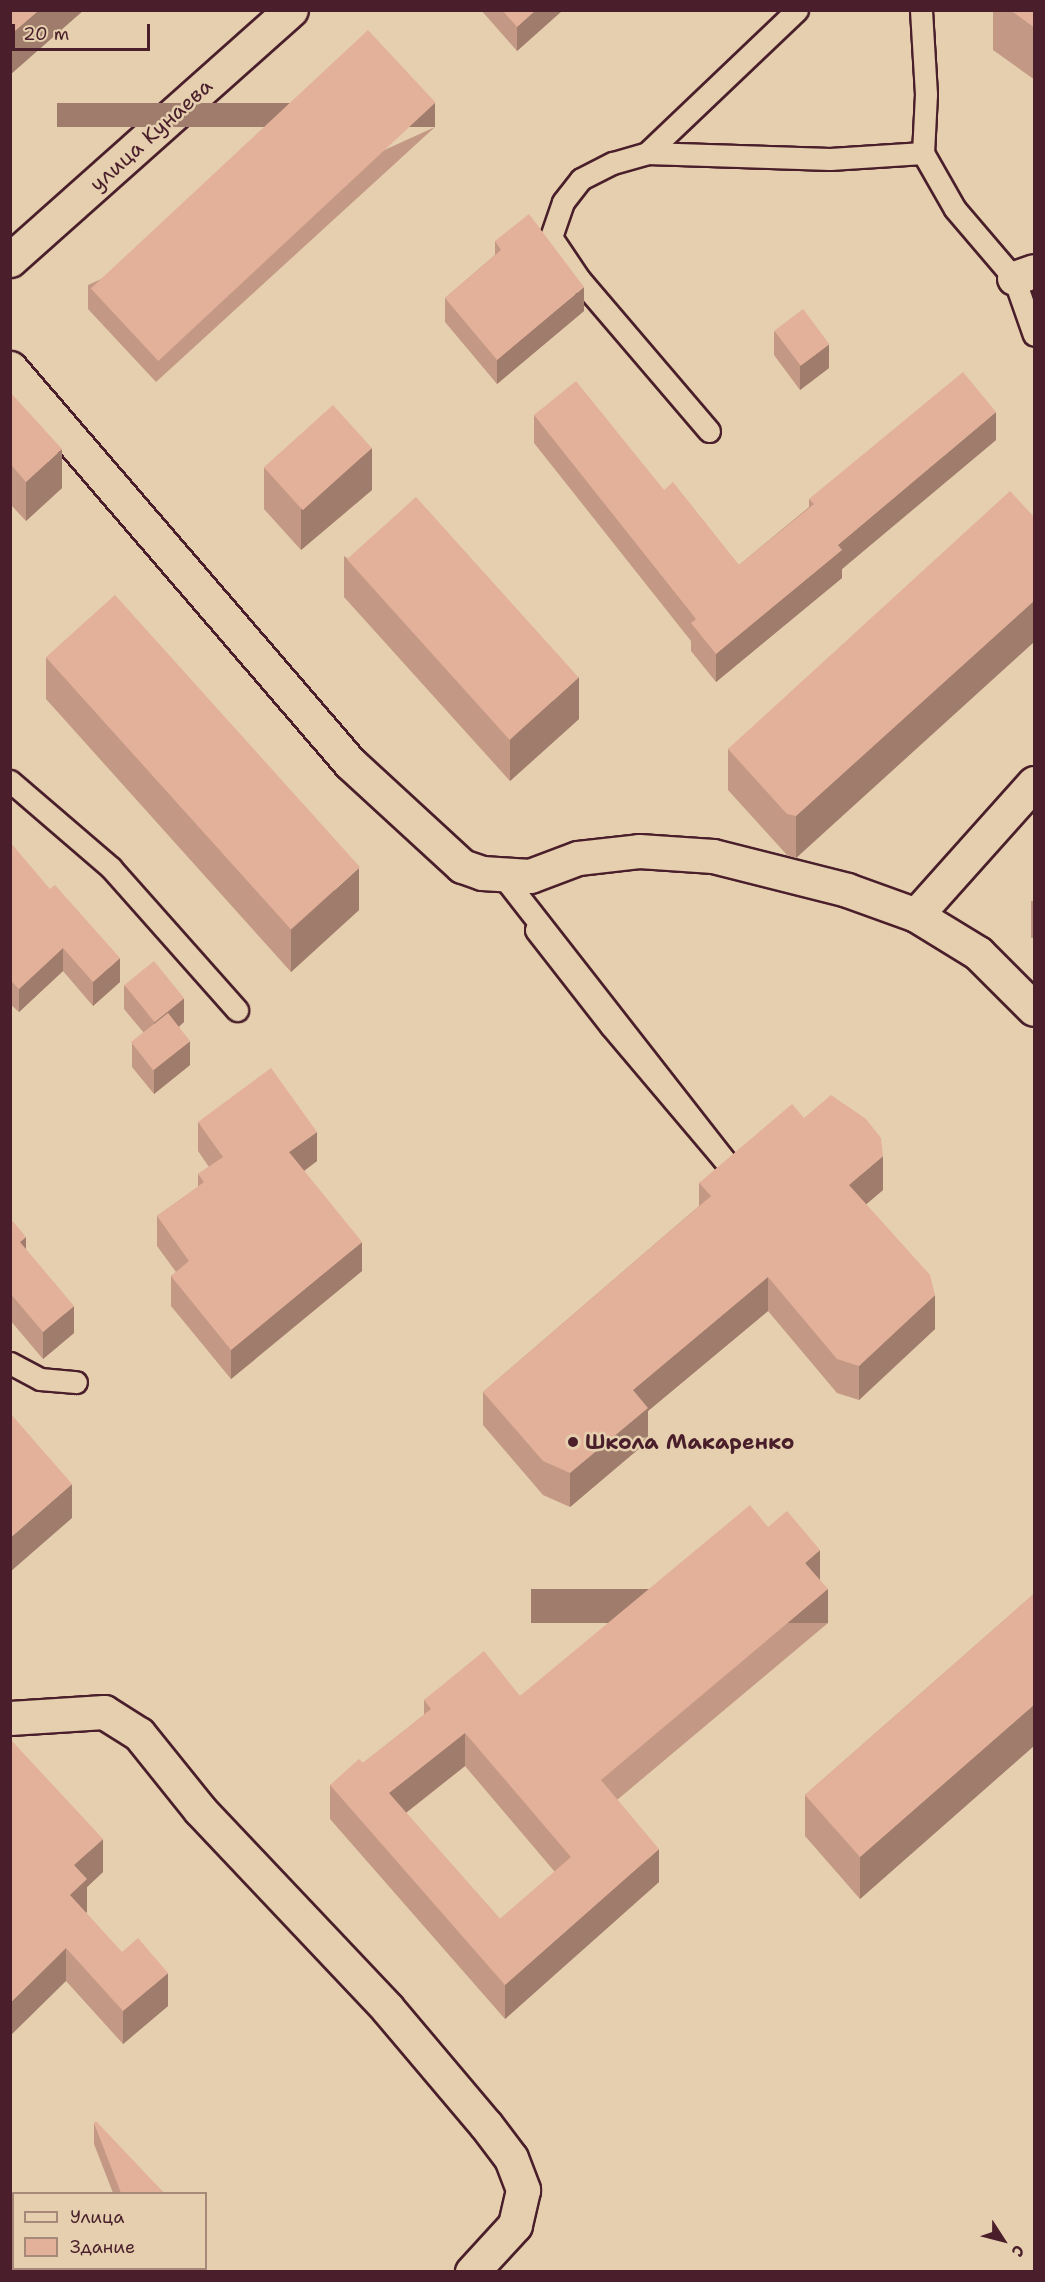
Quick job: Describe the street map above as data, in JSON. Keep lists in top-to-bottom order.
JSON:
{
  "streets": {
    "street": ["улица Кунаева"]
  },
  "places": ["Школа Макаренко"],
  "legend": ["Улица", "Здание"],
  "scale_bar": "20 m",
  "north": "bottom right"
}
